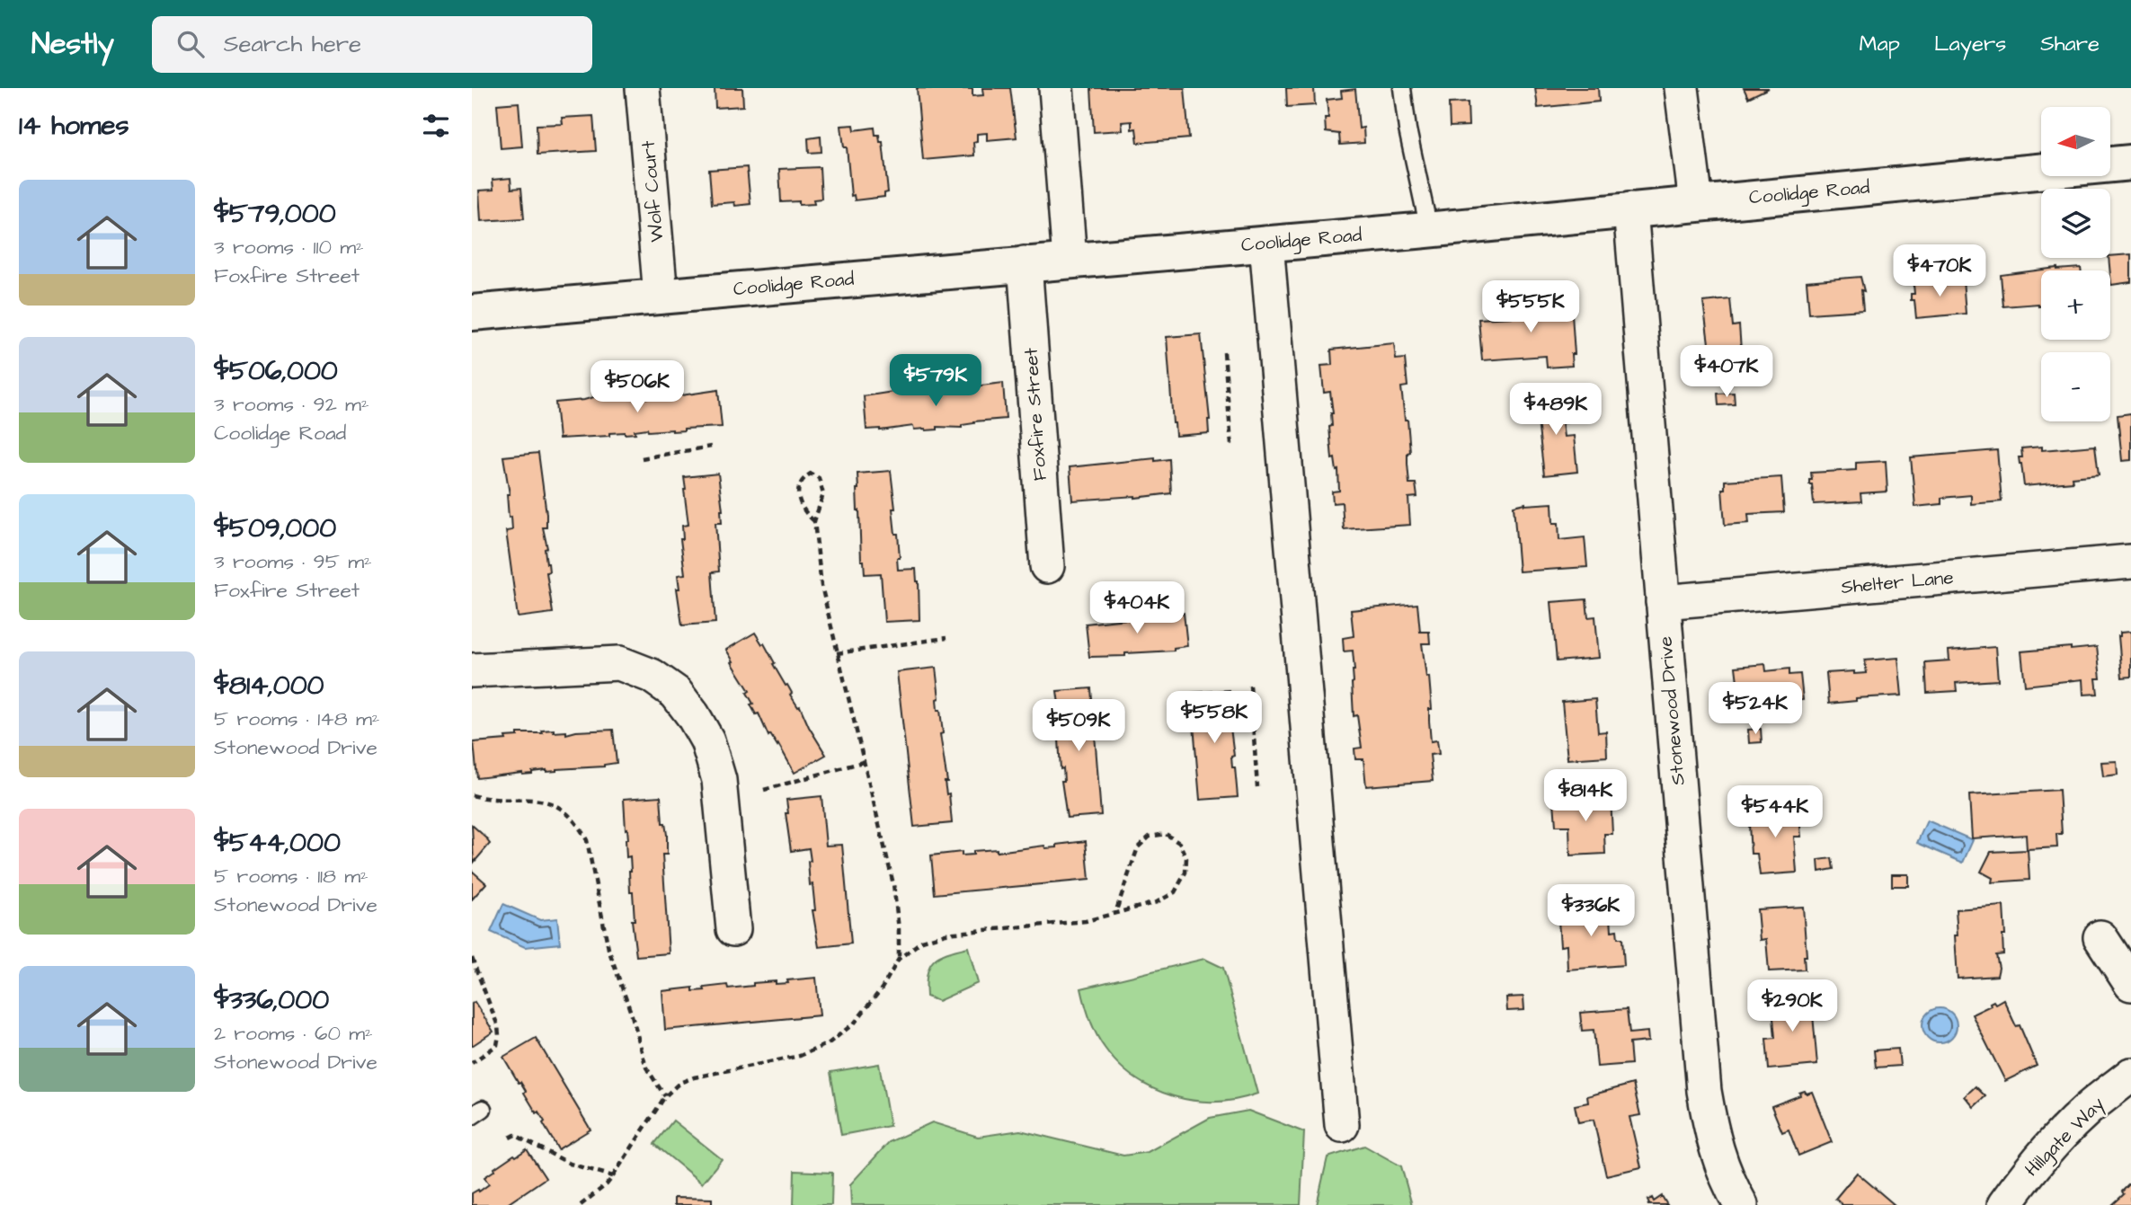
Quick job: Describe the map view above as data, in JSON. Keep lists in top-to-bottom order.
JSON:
{
  "streets": {
    "street": [
      "Wolf Court",
      "Coolidge Road",
      "Foxfire Street",
      "Shelter Lane",
      "Stonewood Drive",
      "Hillgate Way"
    ]
  },
  "crossings": [
    ["Wolf Court", "Coolidge Road"],
    ["Coolidge Road", "Foxfire Street"],
    ["Coolidge Road", "Stonewood Drive"],
    ["Shelter Lane", "Stonewood Drive"]
  ],
  "north": "left",
  "page": {
    "header": "Nestly",
    "search": "Search here",
    "nav": ["Map", "Layers", "Share"],
    "heading": "14 homes",
    "map_buttons": ["+", "−"],
    "list": [
      {
        "name": "$579,000",
        "note": "3 rooms · 110 m² · Foxfire Street"
      },
      {
        "name": "$506,000",
        "note": "3 rooms · 92 m² · Coolidge Road"
      },
      {
        "name": "$509,000",
        "note": "3 rooms · 95 m² · Foxfire Street"
      },
      {
        "name": "$814,000",
        "note": "5 rooms · 148 m² · Stonewood Drive"
      },
      {
        "name": "$544,000",
        "note": "5 rooms · 118 m² · Stonewood Drive"
      },
      {
        "name": "$336,000",
        "note": "2 rooms · 60 m² · Stonewood Drive"
      }
    ],
    "price": [
      "$470K",
      "$555K",
      "$407K",
      "$579K",
      "$506K",
      "$489K",
      "$404K",
      "$524K",
      "$558K",
      "$509K",
      "$814K",
      "$544K",
      "$336K",
      "$290K"
    ]
  }
}
